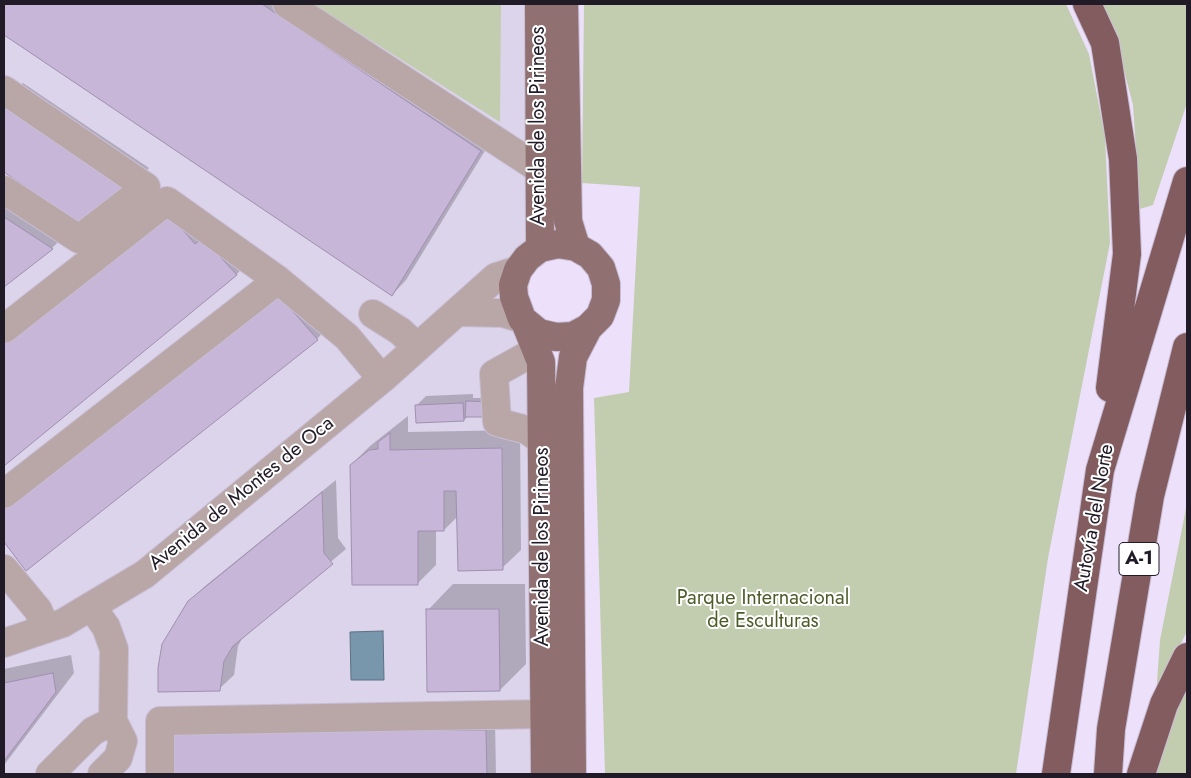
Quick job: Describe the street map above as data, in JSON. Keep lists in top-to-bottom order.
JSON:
{
  "streets": {
    "highway": ["Autovía del Norte", "A-1"],
    "main road": ["Avenida de los Pirineos"],
    "street": ["Avenida de Montes de Oca"]
  },
  "crossings": [
    ["Avenida de los Pirineos", "Avenida de Montes de Oca"]
  ],
  "parks": ["Parque Internacional de Esculturas"]
}
